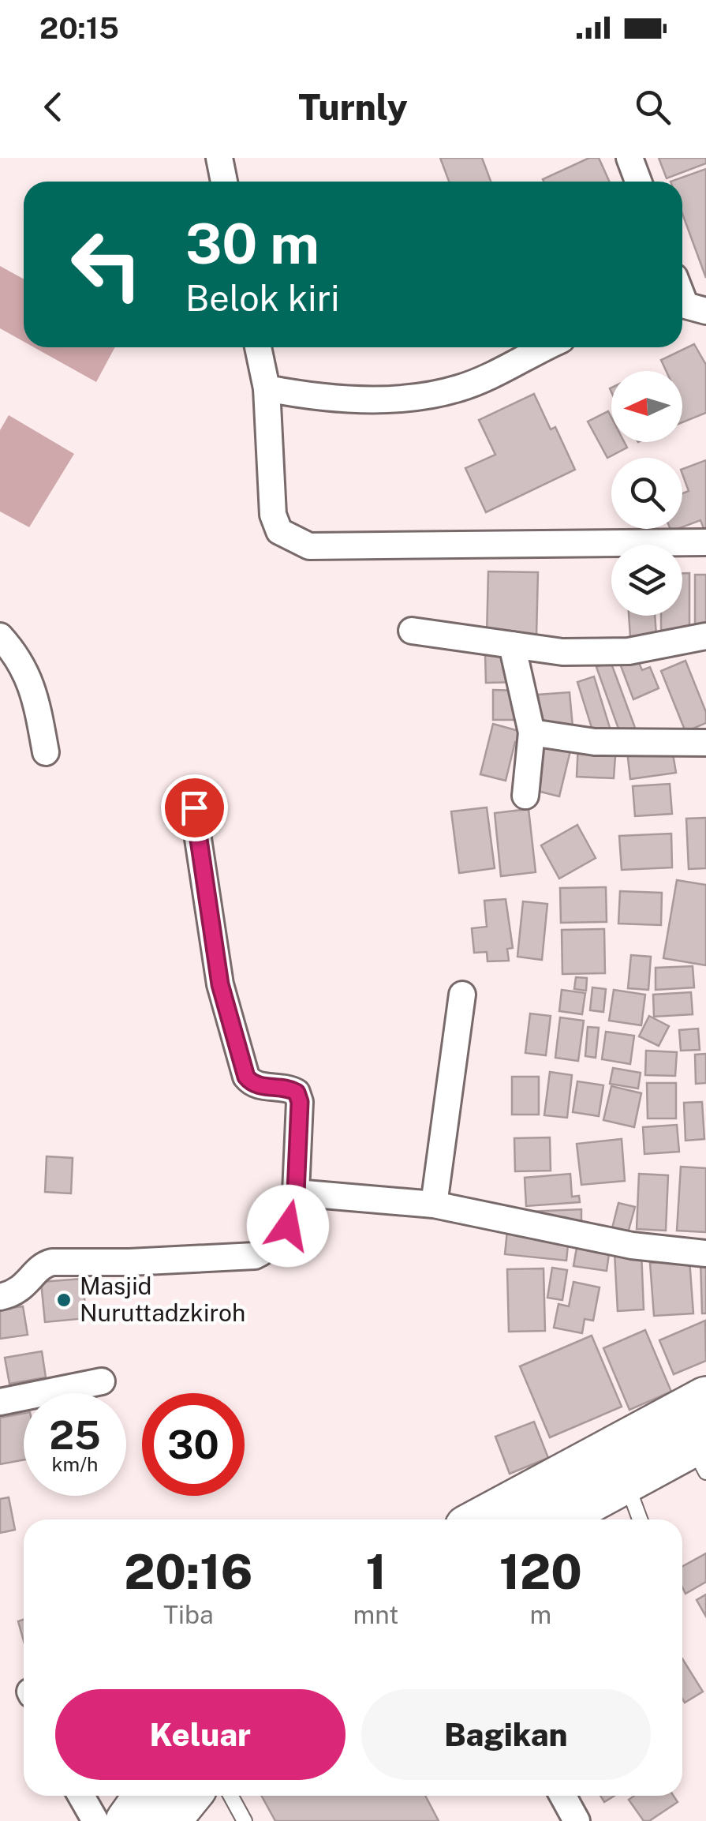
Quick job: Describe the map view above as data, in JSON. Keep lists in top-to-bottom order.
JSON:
{
  "places": ["Masjid Nuruttadzkiroh"],
  "north": "left",
  "page": {
    "status": "20:15",
    "header": "Turnly",
    "turn": ["30 m", "Belok kiri"],
    "speed": "25 km/h",
    "limit": "30",
    "eta": [
      "20:16",
      "Tiba",
      "1",
      "mnt",
      "120",
      "m"
    ],
    "buttons": ["Keluar", "Bagikan"]
  }
}
